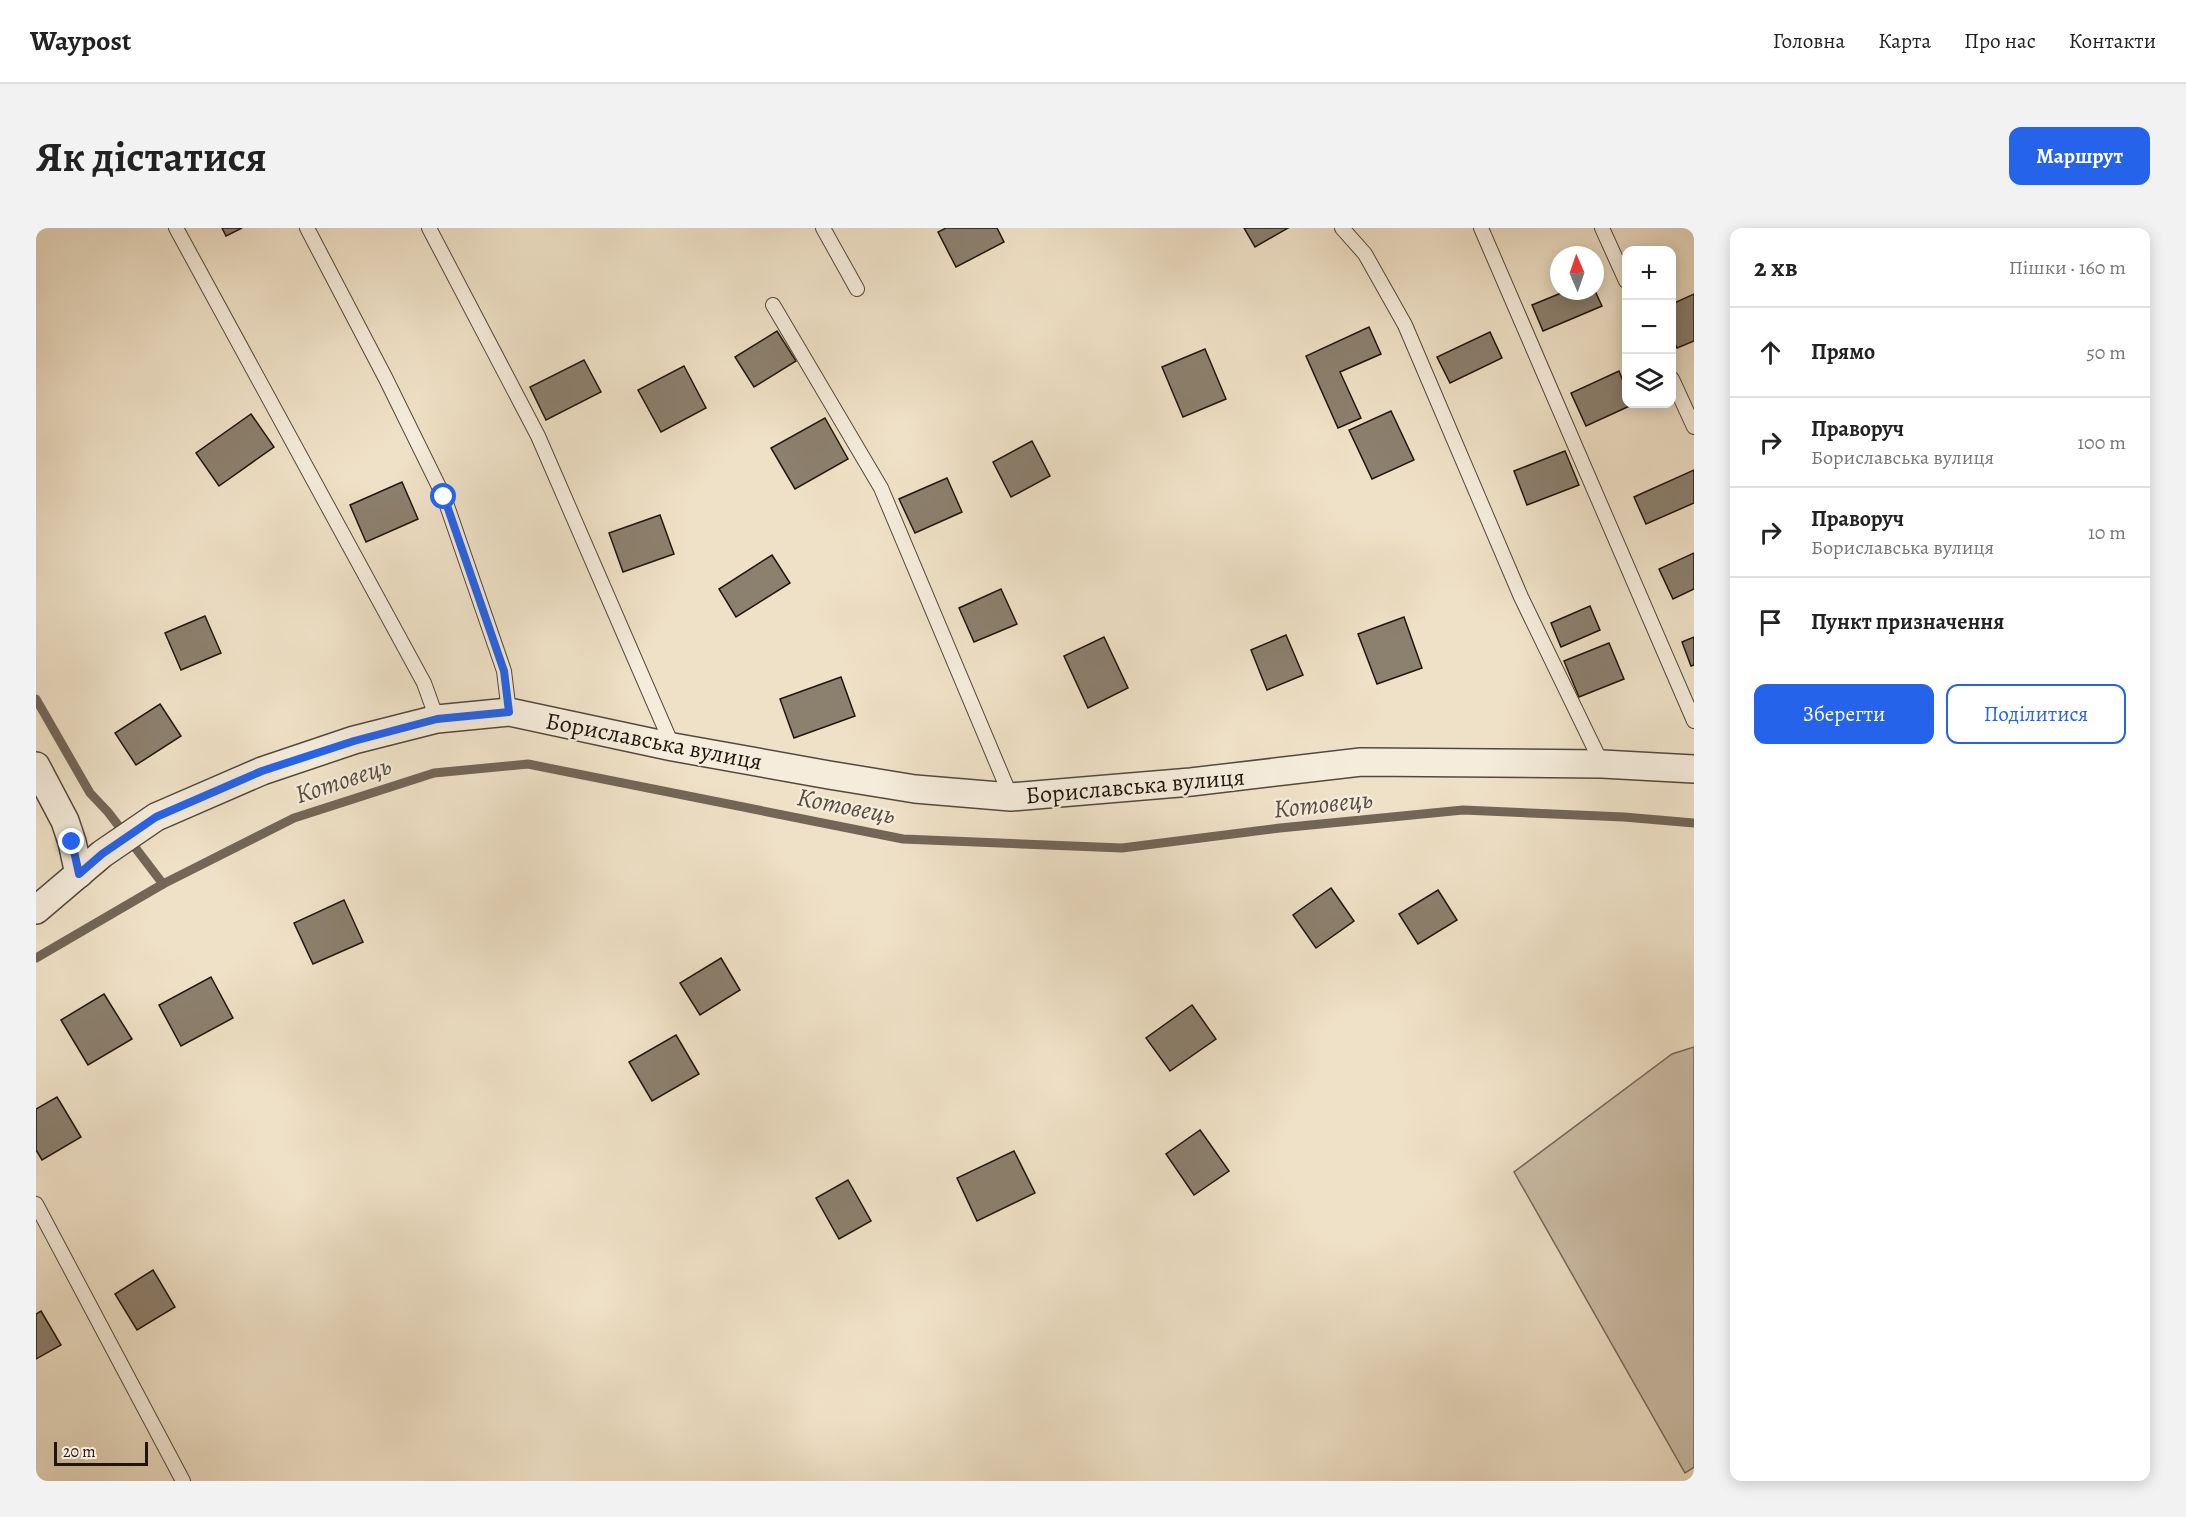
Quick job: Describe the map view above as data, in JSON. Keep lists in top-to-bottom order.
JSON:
{
  "streets": {
    "street": ["Бориславська вулиця"]
  },
  "water": ["Котовець"],
  "scale_bar": "20 m",
  "north": "top",
  "page": {
    "header": "Waypost",
    "nav": [
      "Головна",
      "Карта",
      "Про нас",
      "Контакти"
    ],
    "buttons": [
      "Маршрут",
      ["Зберегти", "Поділитися"]
    ],
    "title": "Як дістатися",
    "heading": ["2 хв", "Пішки · 160 m"],
    "map_buttons": ["+", "−"],
    "list": [
      ["Прямо", "50 m"],
      ["Праворуч", "Бориславська вулиця", "100 m"],
      ["Праворуч", "Бориславська вулиця", "10 m"],
      "Пункт призначення"
    ],
    "scale": "20 m"
  }
}
